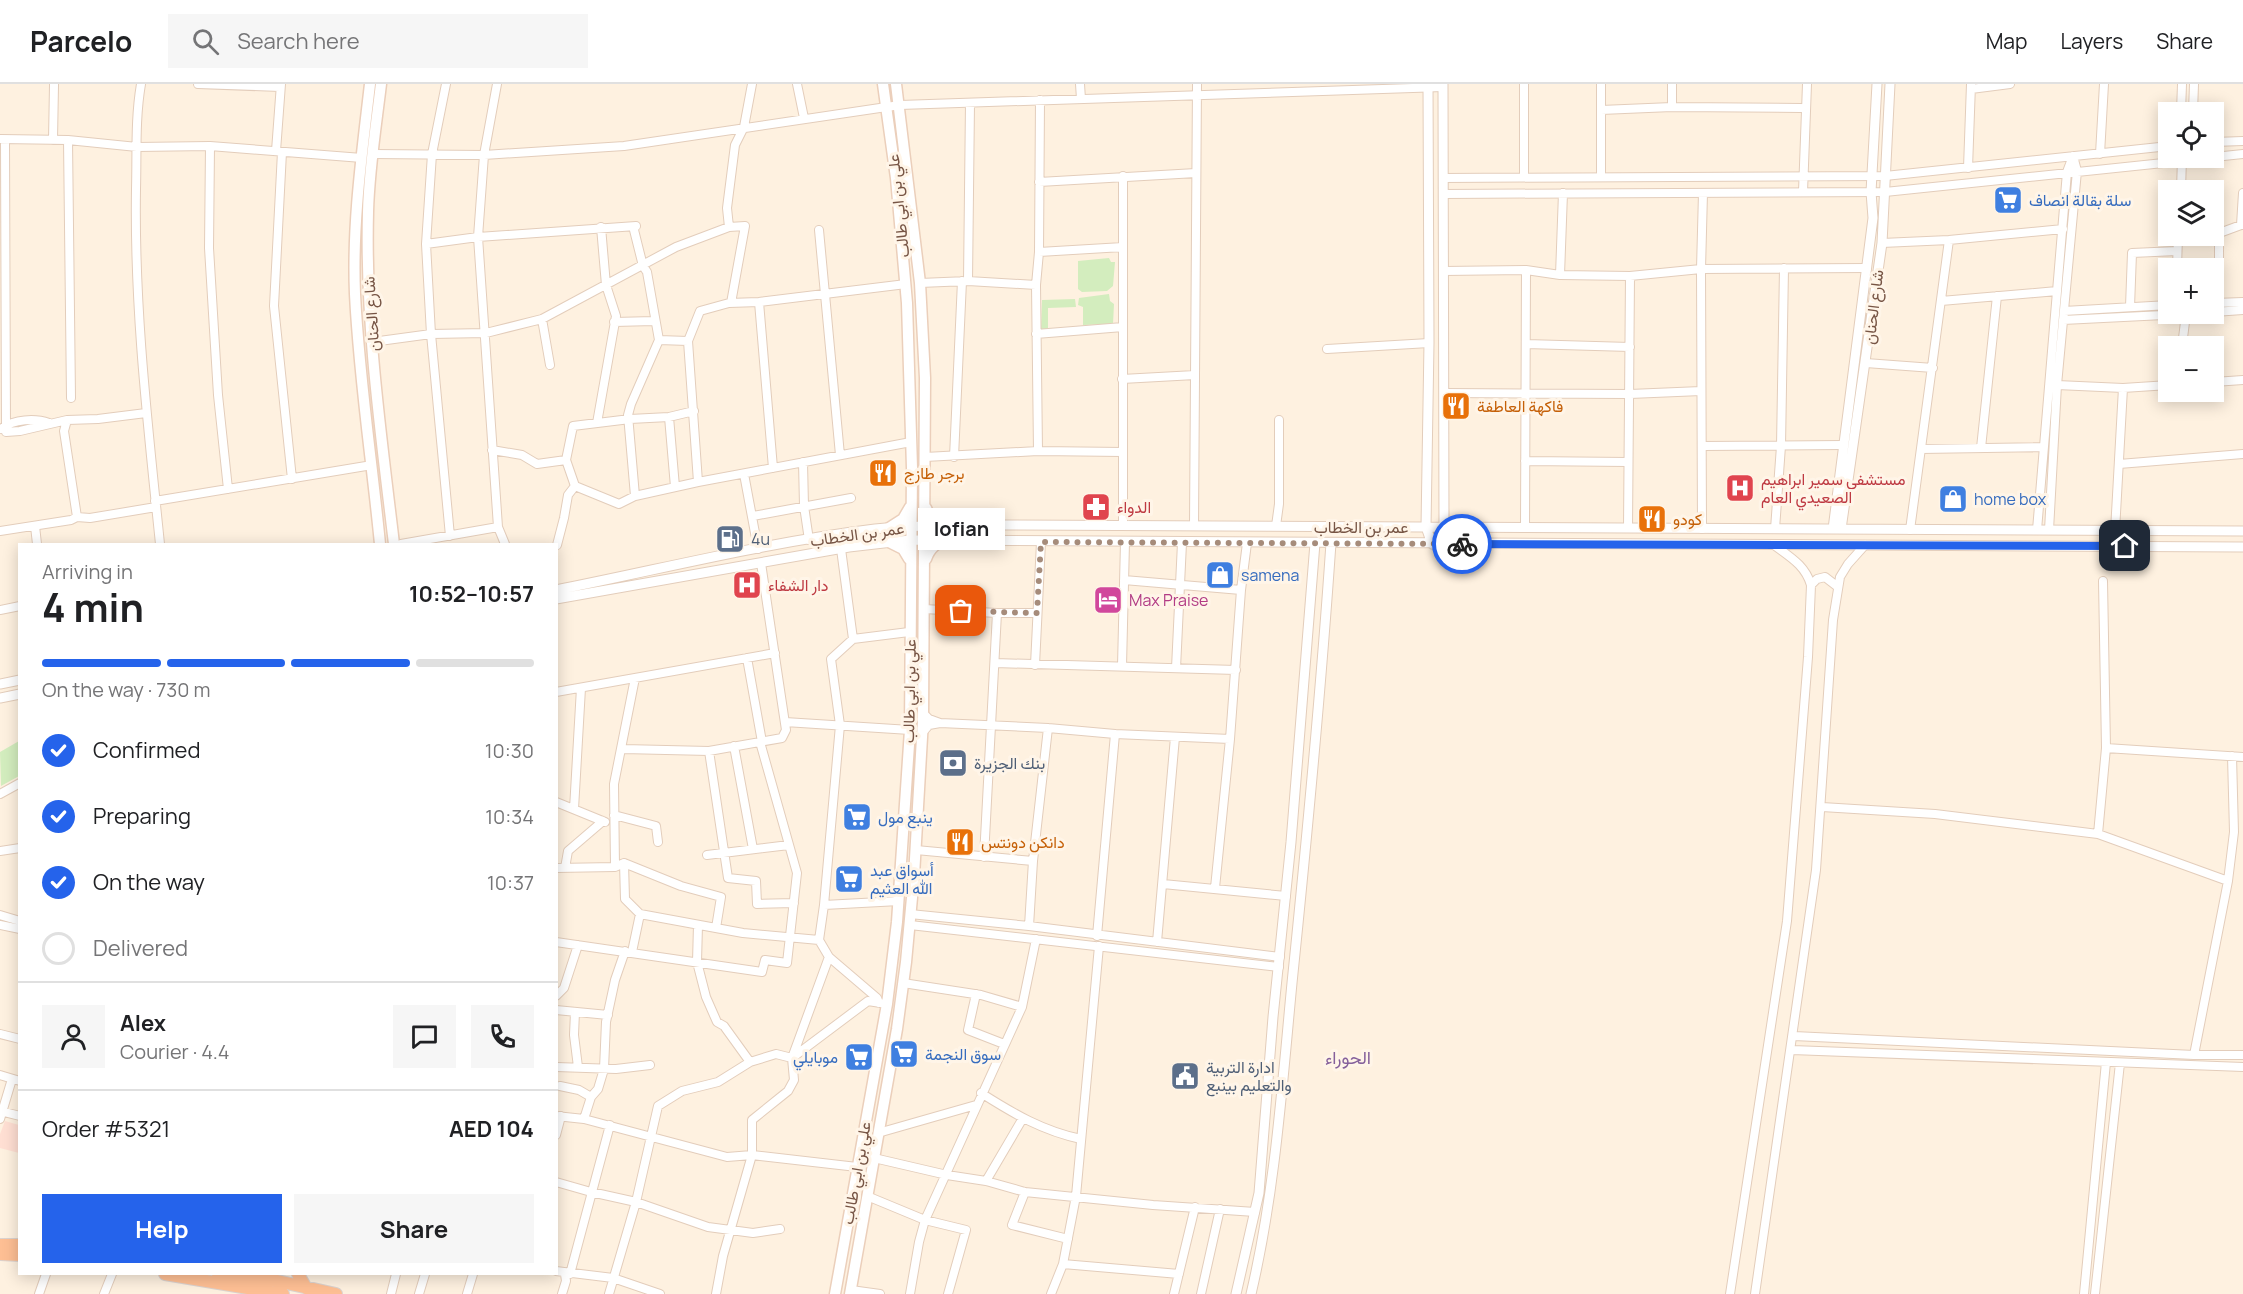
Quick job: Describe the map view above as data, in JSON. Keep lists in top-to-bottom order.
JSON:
{
  "streets": {
    "main road": ["علي بن ابي طالب", "شارع الحنان"],
    "street": ["عمر بن الخطاب"]
  },
  "crossings": [
    ["علي بن ابي طالب", "عمر بن الخطاب"],
    ["شارع الحنان", "عمر بن الخطاب"]
  ],
  "districts": ["الحوراء"],
  "places": {
    "supermarket": [
      "سلة بقالة انصاف",
      "ينبع مول",
      "أسواق عبد الله العثيم",
      "سوق النجمة",
      "موبايلي"
    ],
    "restaurant": [
      "فاكهة العاطفة",
      "برجر طازج",
      "كودو",
      "دانكن دونتس"
    ],
    "hospital": ["مستشفى سمير ابراهيم الصعيدي العام", "دار الشفاء"],
    "shop": ["home box", "samena"],
    "pharmacy": ["الدواء"],
    "fuel station": ["4u"],
    "hotel": ["Max Praise"],
    "other": ["lofian"],
    "bank": ["بنك الجزيرة"],
    "public building": ["ادارة التربية والتعليم بينبع"]
  },
  "page": {
    "header": "Parcelo",
    "search": "Search here",
    "nav": ["Map", "Layers", "Share"],
    "map_buttons": ["+", "−"],
    "bubble": "lofian",
    "heading": ["4 min", "Arriving in", "10:52–10:57"],
    "panel": [
      "Alex",
      "Courier · 4.4",
      "Order #5321",
      "AED 104"
    ],
    "bar": "On the way · 730 m",
    "list": [
      ["Confirmed", "10:30"],
      ["Preparing", "10:34"],
      ["On the way", "10:37"],
      "Delivered"
    ],
    "buttons": ["Help", "Share"]
  }
}
